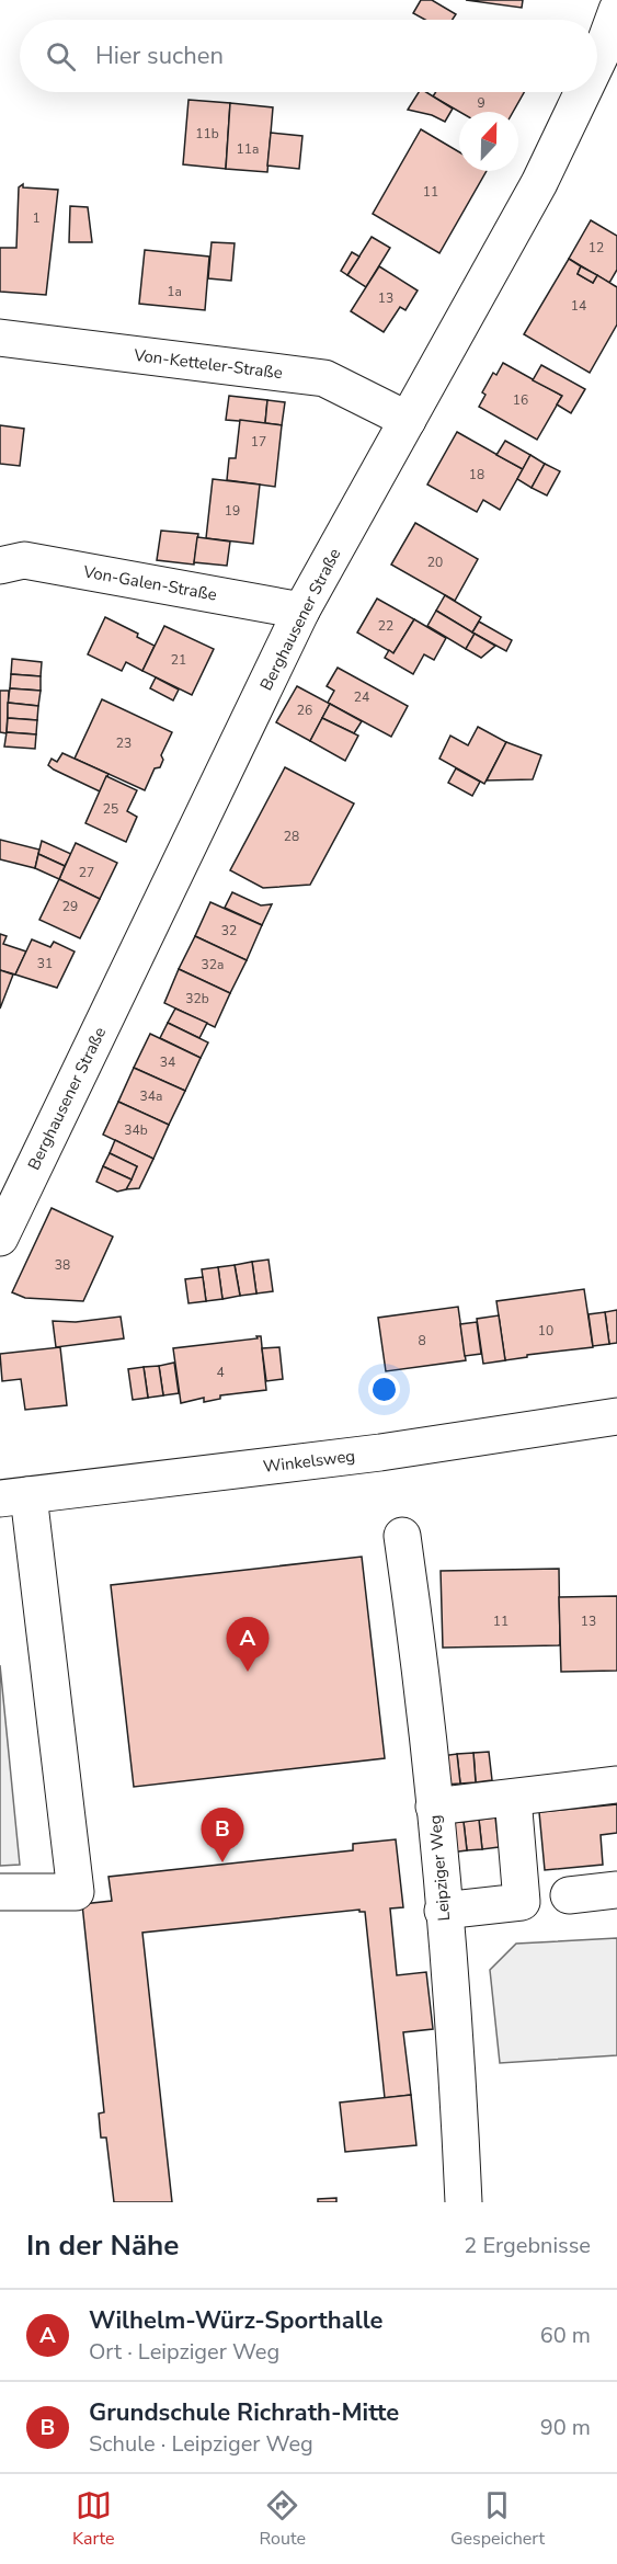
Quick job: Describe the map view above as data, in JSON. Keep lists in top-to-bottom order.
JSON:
{
  "streets": {
    "street": [
      "Von-Ketteler-Straße",
      "Von-Galen-Straße",
      "Berghausener Straße",
      "Winkelsweg",
      "Leipziger Weg"
    ]
  },
  "crossings": [
    ["Von-Ketteler-Straße", "Berghausener Straße"],
    ["Von-Galen-Straße", "Berghausener Straße"]
  ],
  "house_numbers": [
    "9",
    "11b",
    "11a",
    "11",
    "1",
    "12",
    "1a",
    "13",
    "14",
    "16",
    "17",
    "18",
    "19",
    "20",
    "22",
    "21",
    "24",
    "26",
    "23",
    "25",
    "28",
    "27",
    "29",
    "32",
    "31",
    "32a",
    "32b",
    "34",
    "34a",
    "34b",
    "38",
    "10",
    "8",
    "4",
    "11",
    "13"
  ],
  "north": "top",
  "page": {
    "search": "Hier suchen",
    "pins": ["A", "B"],
    "heading": ["In der Nähe", "2 Ergebnisse"],
    "list": [
      {
        "mark": "A",
        "name": "Wilhelm-Würz-Sporthalle",
        "note": "Ort · Leipziger Weg",
        "value": "60 m"
      },
      {
        "mark": "B",
        "name": "Grundschule Richrath-Mitte",
        "note": "Schule · Leipziger Weg",
        "value": "90 m"
      }
    ],
    "nav": ["Karte", "Route", "Gespeichert"]
  }
}
